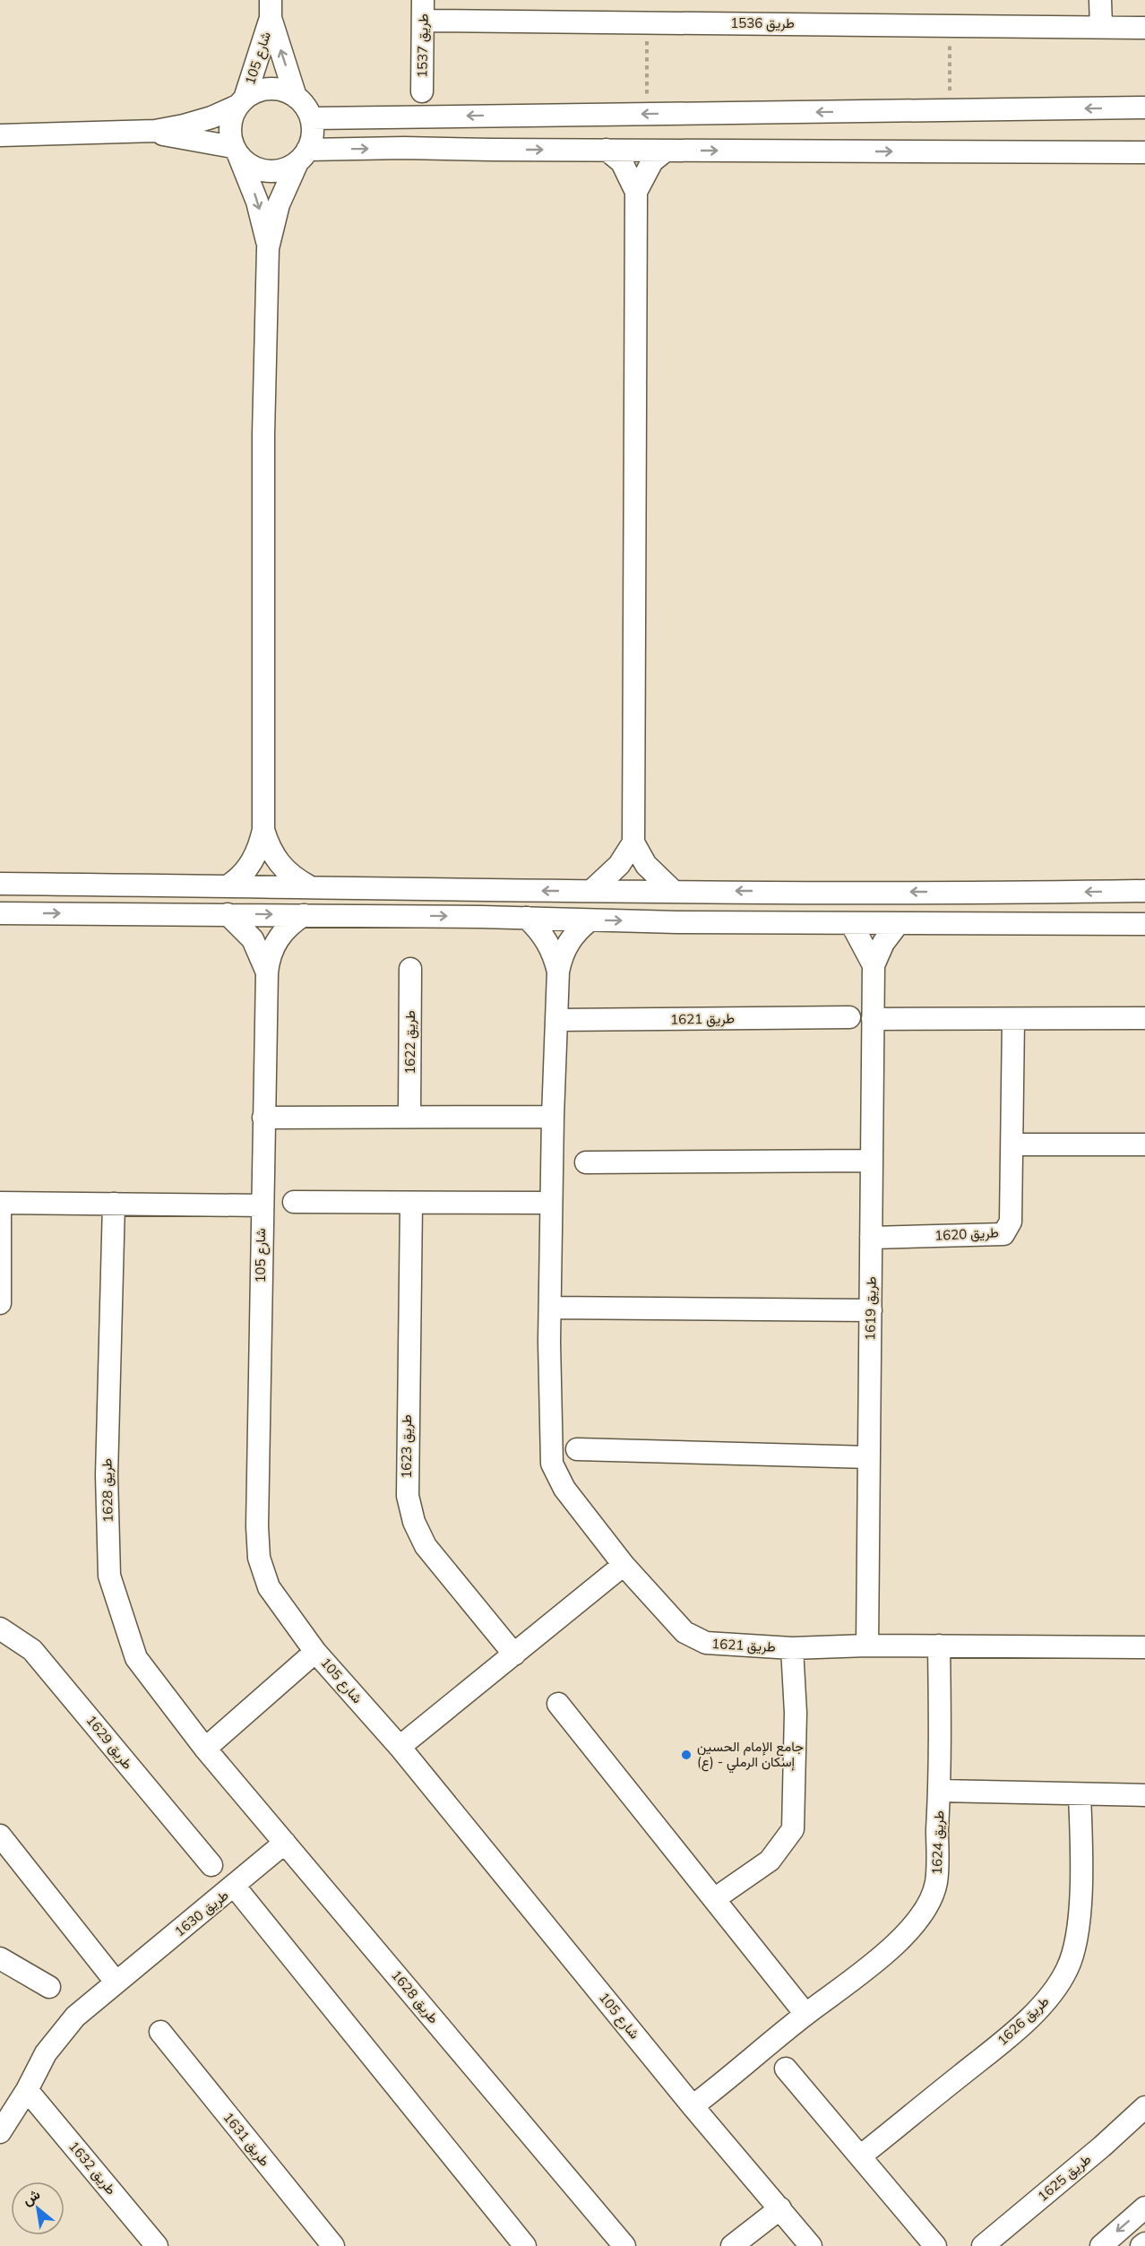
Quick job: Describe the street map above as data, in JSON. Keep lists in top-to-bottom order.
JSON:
{
  "streets": {
    "street": [
      "طريق 1536",
      "طريق 1537",
      "شارع 105",
      "طريق 1621",
      "طريق 1622",
      "طريق 1620",
      "طريق 1619",
      "طريق 1623",
      "طريق 1628",
      "طريق 1629",
      "طريق 1624",
      "طريق 1630",
      "طريق 1626",
      "طريق 1631",
      "طريق 1632",
      "طريق 1625"
    ]
  },
  "crossings": [
    ["طريق 1536", "طريق 1537"],
    ["شارع 105", "طريق 1624"],
    ["طريق 1621", "طريق 1619"],
    ["طريق 1621", "طريق 1624"],
    ["طريق 1620", "طريق 1619"],
    ["طريق 1628", "طريق 1630"],
    ["طريق 1630", "طريق 1632"]
  ],
  "places": ["جامع الإمام الحسين (ع) - إسكان الرملي"],
  "north": "top left"
}
